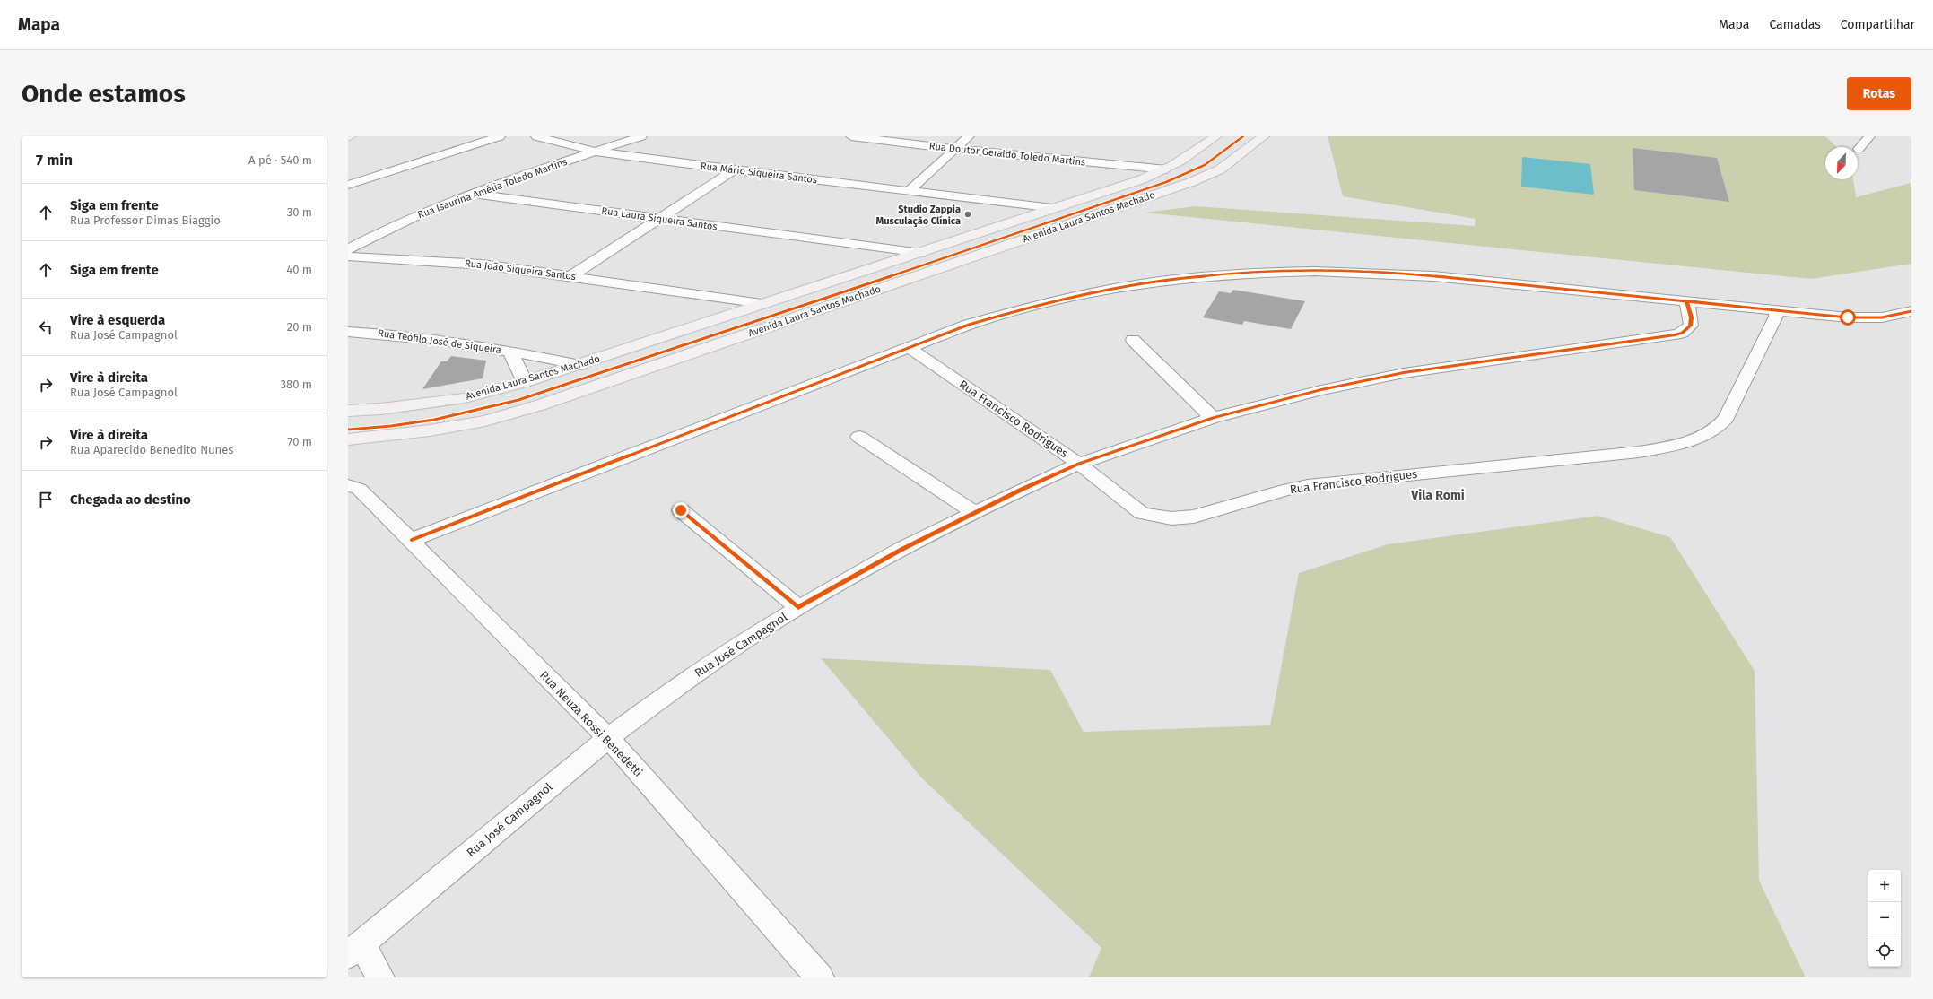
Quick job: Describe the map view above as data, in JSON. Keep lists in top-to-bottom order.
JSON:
{
  "streets": {
    "main road": ["Avenida Laura Santos Machado"],
    "street": [
      "Rua Doutor Geraldo Toledo Martins",
      "Rua Mário Siqueira Santos",
      "Rua Isaurina Amélia Toledo Martins",
      "Rua Laura Siqueira Santos",
      "Rua João Siqueira Santos",
      "Rua Teófilo José de Siqueira",
      "Rua Francisco Rodrigues",
      "Rua José Campagnol",
      "Rua Neuza Rossi Benedetti"
    ]
  },
  "crossings": [
    ["Rua Doutor Geraldo Toledo Martins", "Avenida Laura Santos Machado"],
    ["Rua Mário Siqueira Santos", "Rua Isaurina Amélia Toledo Martins"],
    ["Rua Mário Siqueira Santos", "Avenida Laura Santos Machado"],
    ["Rua Isaurina Amélia Toledo Martins", "Rua Laura Siqueira Santos"],
    ["Avenida Laura Santos Machado", "Rua Laura Siqueira Santos"],
    ["Avenida Laura Santos Machado", "Rua João Siqueira Santos"],
    ["Avenida Laura Santos Machado", "Rua Teófilo José de Siqueira"],
    ["Rua Francisco Rodrigues", "Rua José Campagnol"],
    ["Rua José Campagnol", "Rua Neuza Rossi Benedetti"]
  ],
  "districts": ["Vila Romi"],
  "places": ["Studio Zappia Musculação Clínica"],
  "north": "bottom left",
  "page": {
    "header": "Mapa",
    "nav": ["Mapa", "Camadas", "Compartilhar"],
    "buttons": "Rotas",
    "title": "Onde estamos",
    "heading": ["7 min", "A pé · 540 m"],
    "list": [
      ["Siga em frente", "Rua Professor Dimas Biaggio", "30 m"],
      ["Siga em frente", "40 m"],
      ["Vire à esquerda", "Rua José Campagnol", "20 m"],
      ["Vire à direita", "Rua José Campagnol", "380 m"],
      ["Vire à direita", "Rua Aparecido Benedito Nunes", "70 m"],
      "Chegada ao destino"
    ],
    "map_buttons": ["+", "−"]
  }
}
